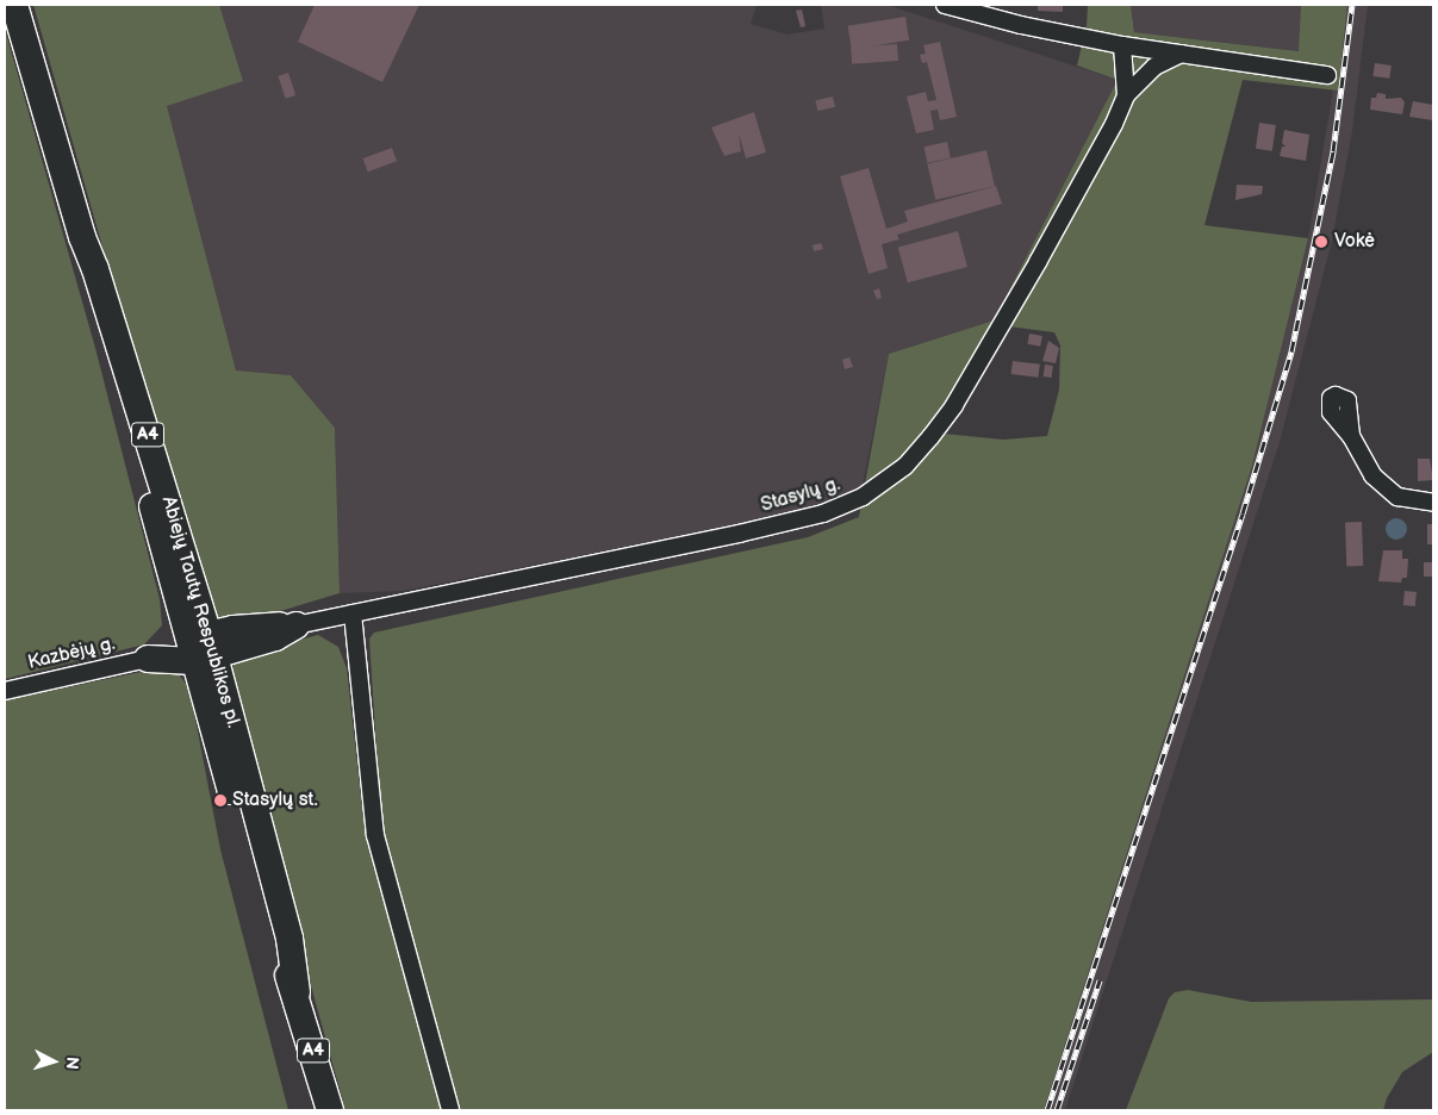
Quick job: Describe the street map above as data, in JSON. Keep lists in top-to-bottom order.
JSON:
{
  "streets": {
    "highway": ["A4", "Abiejų Tautų Respublikos pl."],
    "street": ["Stasylų g.", "Kazbėjų g."]
  },
  "places": ["Vokė", "Stasylų st."],
  "north": "right"
}
